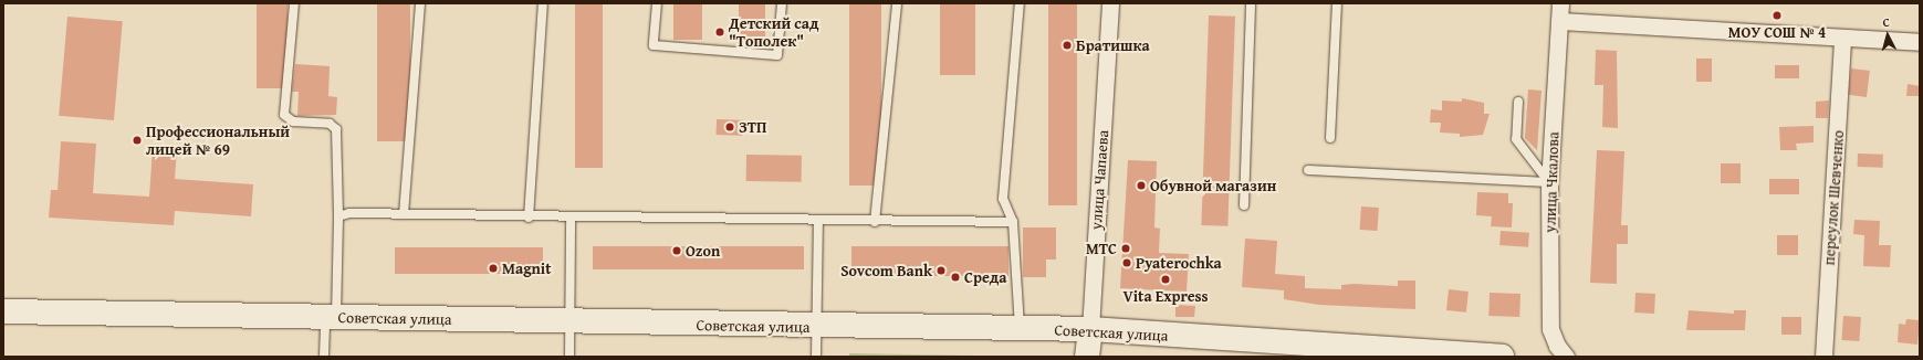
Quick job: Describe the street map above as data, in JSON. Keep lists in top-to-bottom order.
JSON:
{
  "streets": {
    "street": [
      "улица Чапаева",
      "улица Чкалова",
      "переулок Шевченко",
      "Советская улица"
    ]
  },
  "crossings": [
    ["улица Чапаева", "Советская улица"]
  ],
  "places": [
    "МОУ СОШ № 4",
    "Детский сад \"Тополек\"",
    "Братишка",
    "ЗТП",
    "Профессиональный лицей № 69",
    "Обувной магазин",
    "МТС",
    "Ozon",
    "Pyaterochka",
    "Magnit",
    "Sovcom Bank",
    "Среда",
    "Vita Express"
  ],
  "north": "top"
}
